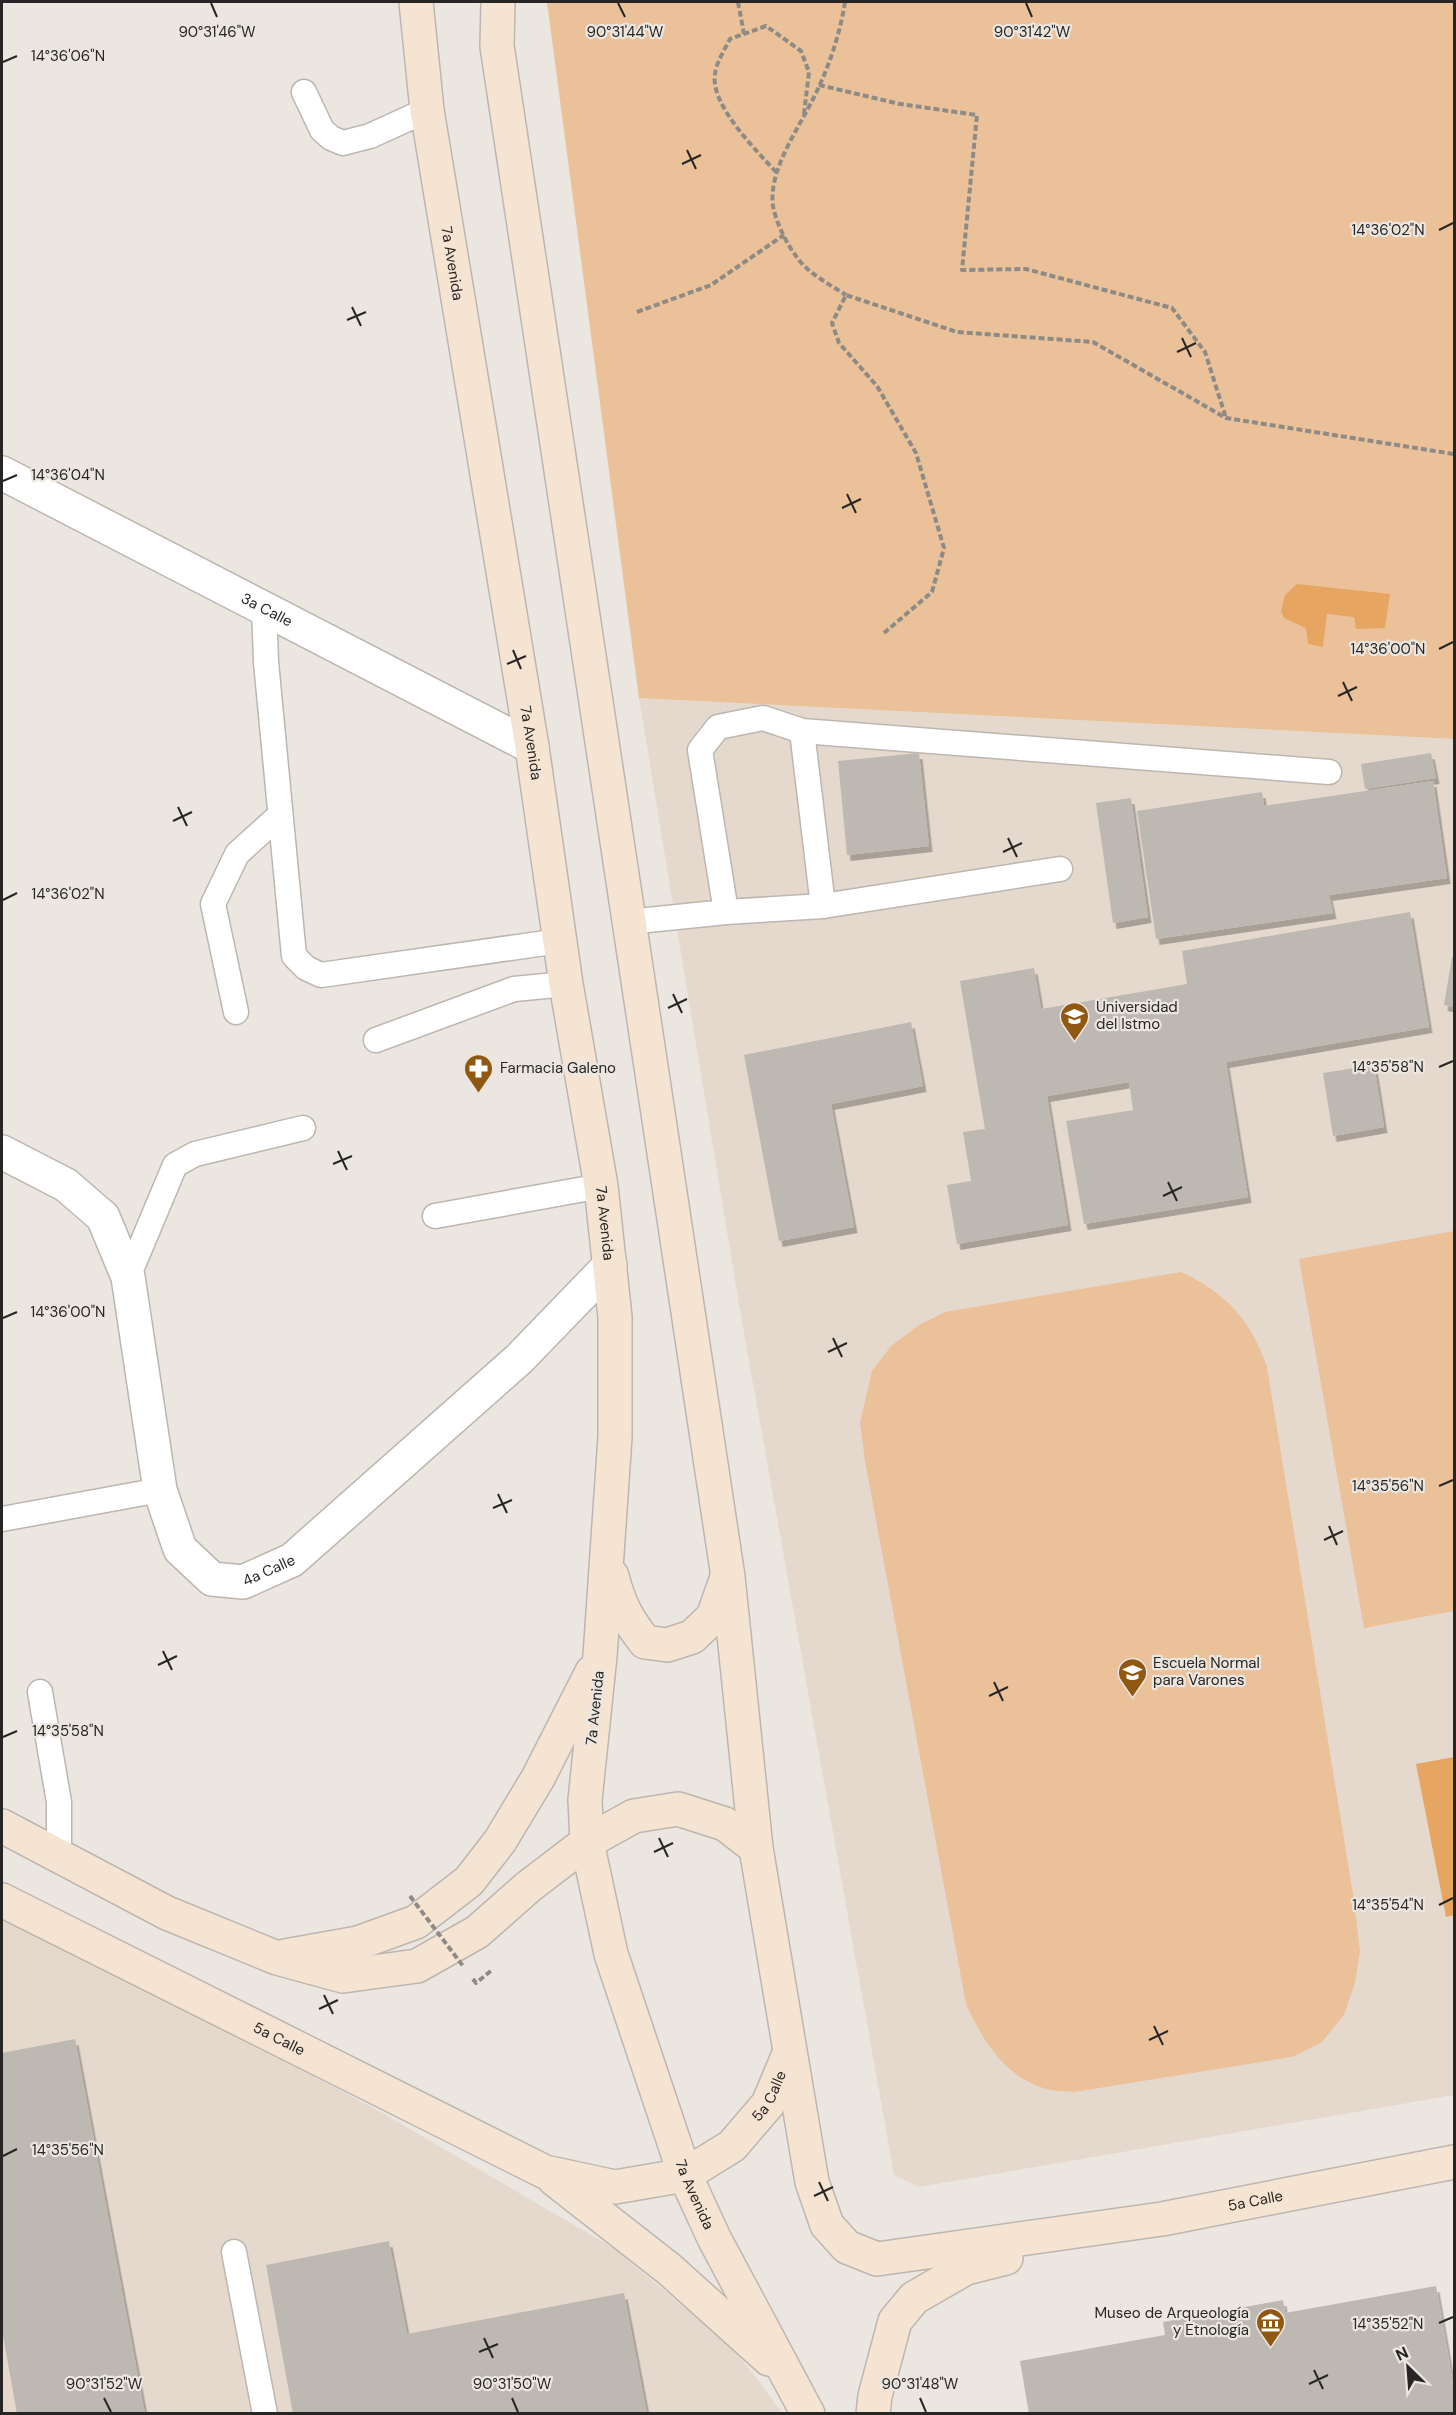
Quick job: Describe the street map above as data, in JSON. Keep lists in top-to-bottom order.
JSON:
{
  "streets": {
    "main road": ["7a Avenida", "5a Calle"],
    "street": ["3a Calle", "4a Calle"]
  },
  "crossings": [
    ["7a Avenida", "3a Calle"],
    ["7a Avenida", "4a Calle"],
    ["7a Avenida", "5a Calle"]
  ],
  "places": {
    "school or university": ["Universidad del Istmo", "Escuela Normal para Varones"],
    "pharmacy": ["Farmacia Galeno"],
    "museum": ["Museo de Arqueología y Etnología"]
  },
  "north": "top left",
  "coordinates": [
    "90°31'42\"W",
    "90°31'46\"W",
    "90°31'44\"W",
    "14°36'06\"N",
    "14°36'02\"N",
    "14°36'04\"N",
    "14°36'00\"N",
    "14°35'58\"N",
    "14°35'56\"N",
    "14°35'54\"N",
    "14°35'52\"N",
    "90°31'52\"W",
    "90°31'50\"W",
    "90°31'48\"W"
  ]
}
